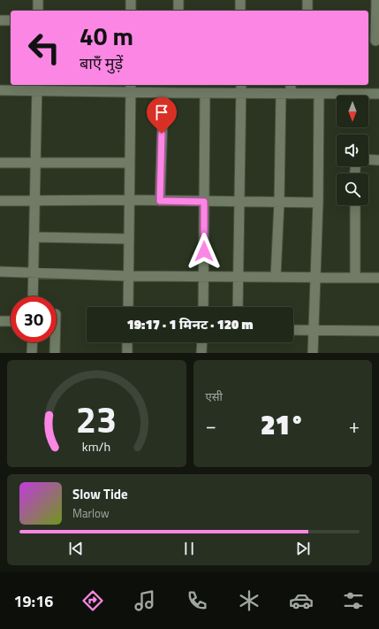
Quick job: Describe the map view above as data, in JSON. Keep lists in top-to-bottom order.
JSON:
{
  "north": "bottom",
  "page": {
    "turn": ["40 m", "बाएँ मुड़ें"],
    "limit": "30",
    "trip": "19:17 · 1 मिनट · 120 m",
    "tile": "एसी",
    "heat": ["−", "21°", "+"],
    "song": ["Slow Tide", "Marlow"],
    "tabs": "19:16",
    "gauge": ["23", "km/h"]
  }
}
